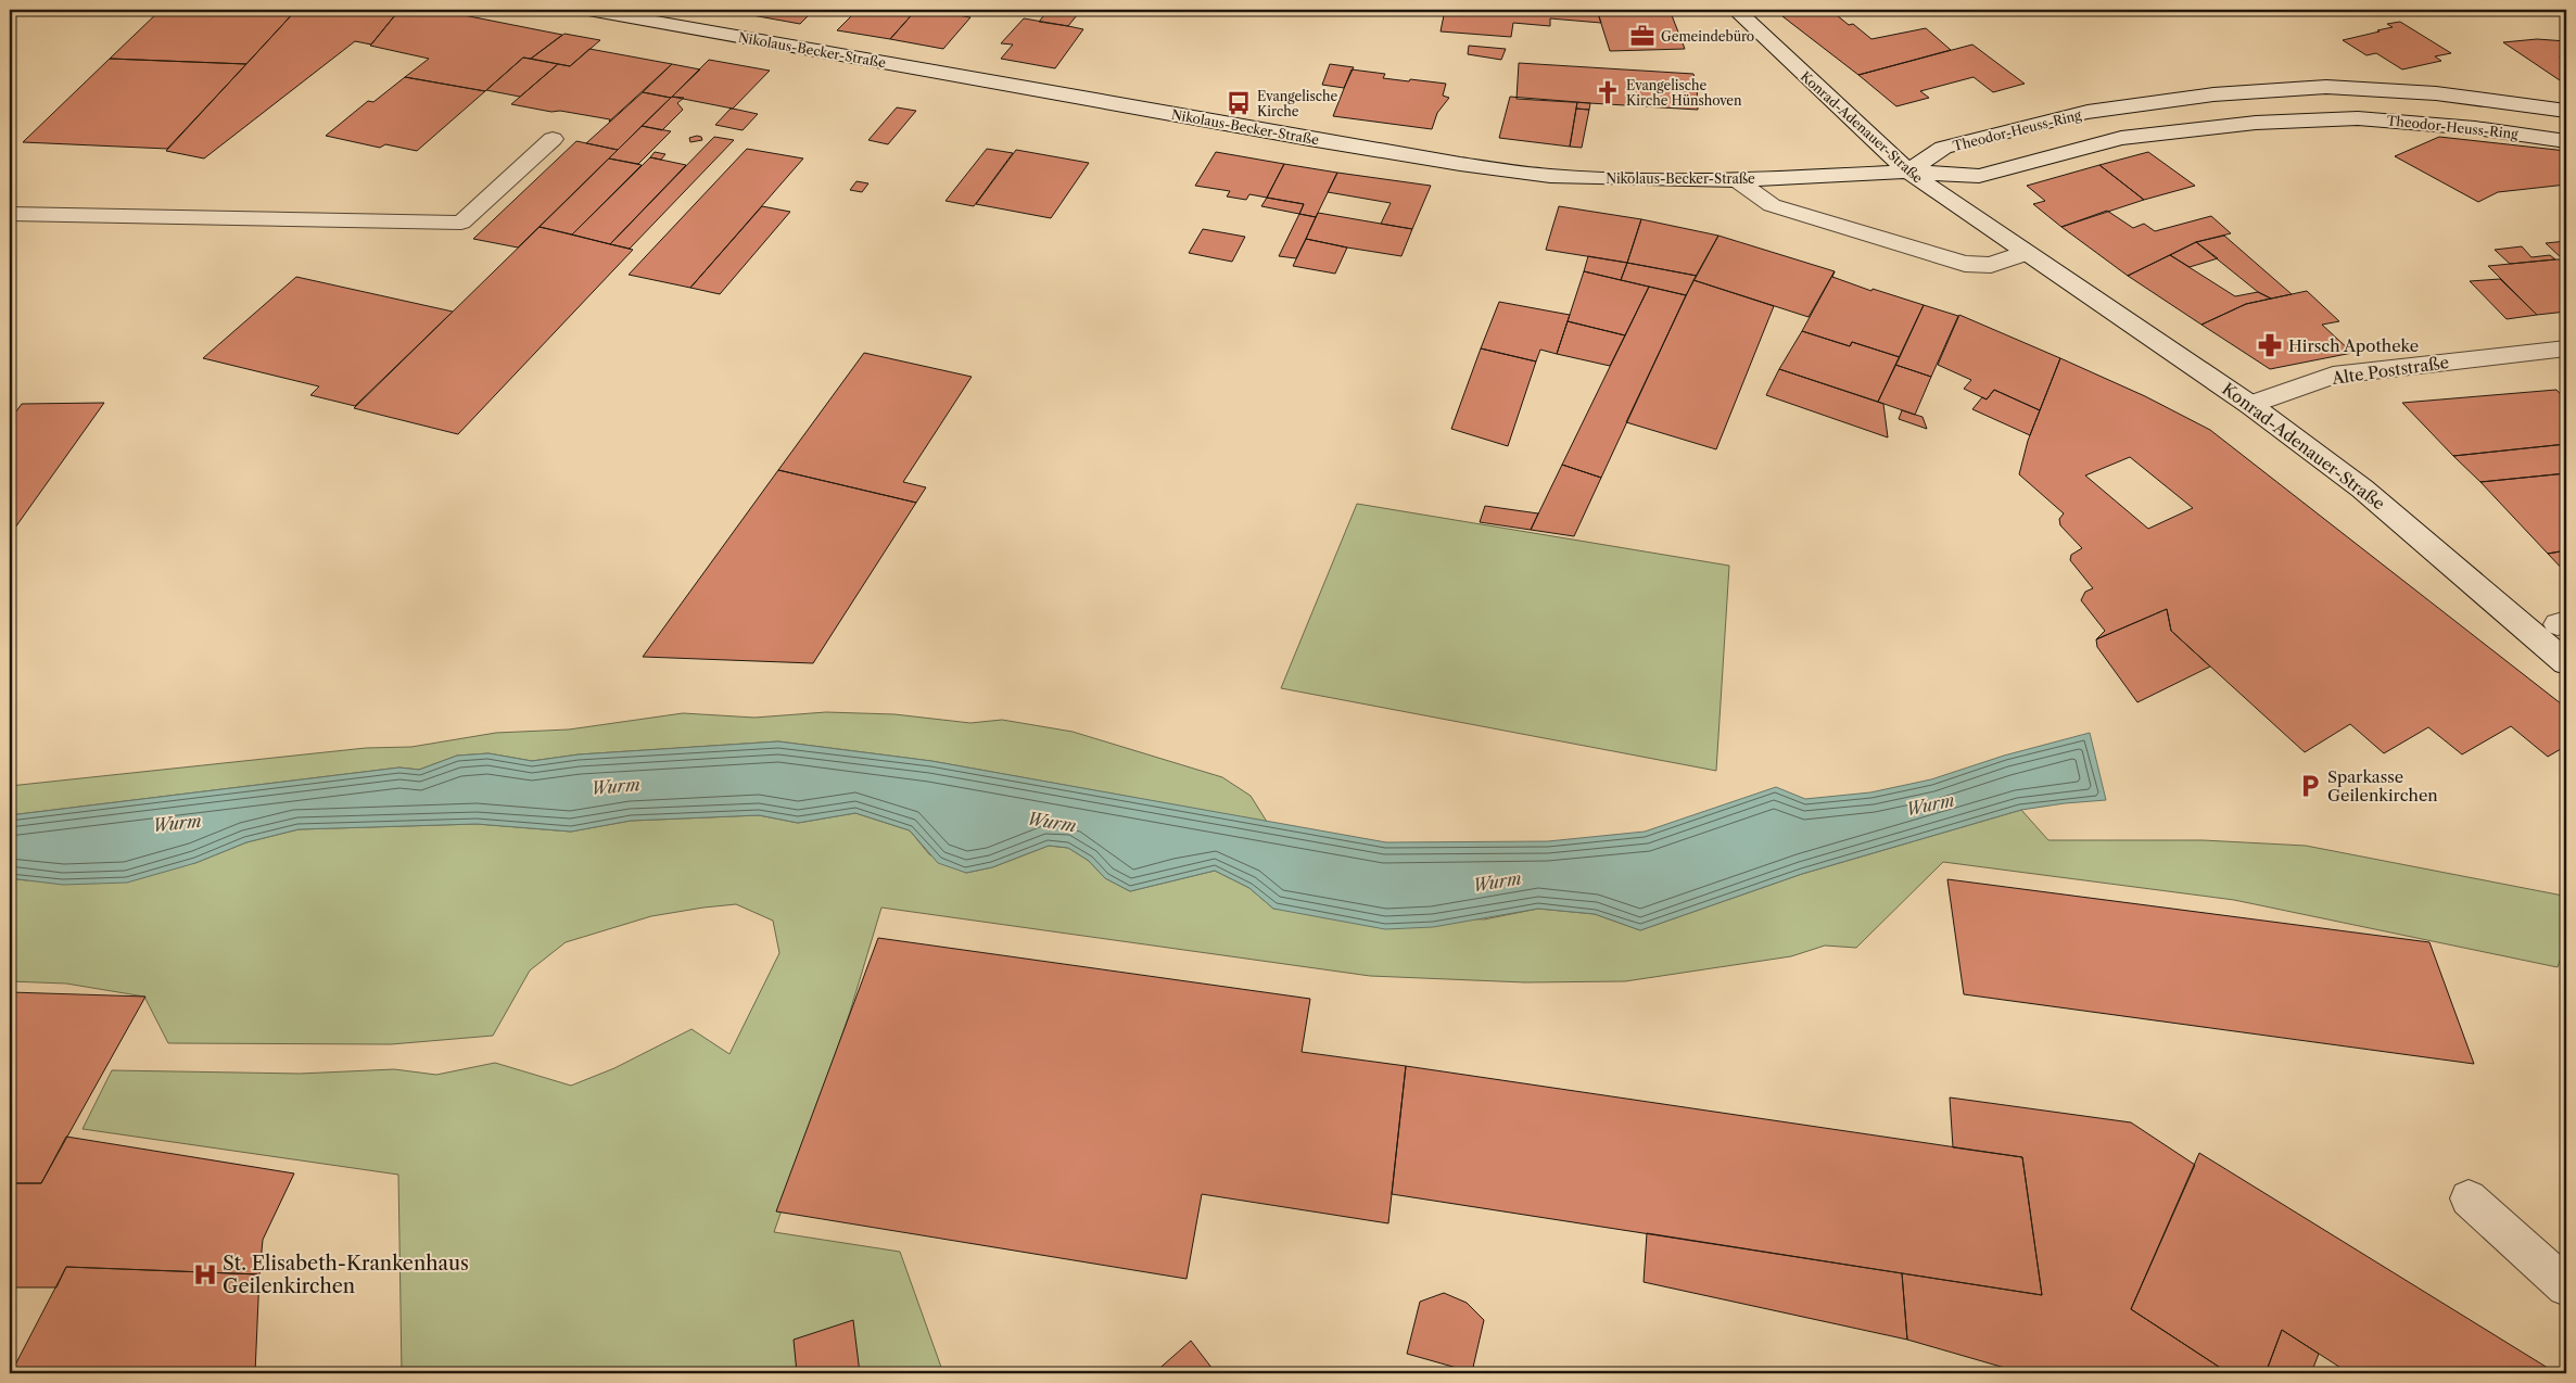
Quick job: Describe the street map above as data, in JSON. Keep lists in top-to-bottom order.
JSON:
{
  "streets": {
    "main road": [
      "Nikolaus-Becker-Straße",
      "Konrad-Adenauer-Straße",
      "Theodor-Heuss-Ring",
      "Alte Poststraße"
    ]
  },
  "crossings": [
    ["Nikolaus-Becker-Straße", "Konrad-Adenauer-Straße"],
    ["Nikolaus-Becker-Straße", "Theodor-Heuss-Ring"],
    ["Konrad-Adenauer-Straße", "Theodor-Heuss-Ring"],
    ["Konrad-Adenauer-Straße", "Alte Poststraße"]
  ],
  "water": ["Wurm"],
  "places": {
    "office": ["Gemeindebüro"],
    "church": ["Evangelische Kirche Hünshoven"],
    "bus stop": ["Evangelische Kirche"],
    "pharmacy": ["Hirsch Apotheke"],
    "parking": ["Sparkasse Geilenkirchen"],
    "hospital": ["St. Elisabeth-Krankenhaus Geilenkirchen"]
  }
}
